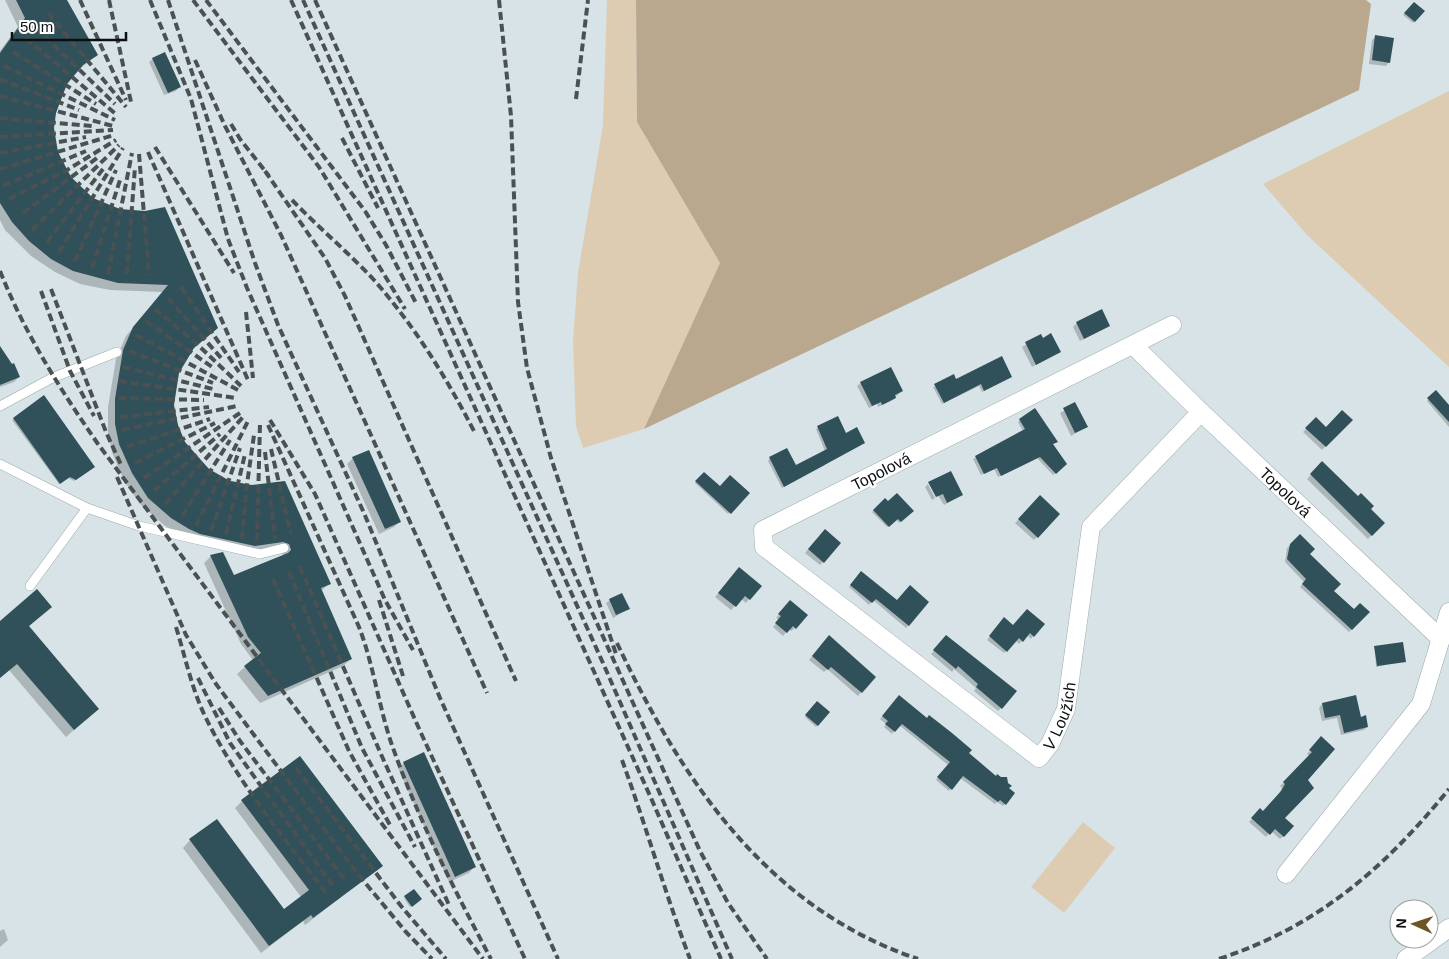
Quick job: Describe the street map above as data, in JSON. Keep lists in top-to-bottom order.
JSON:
{
  "streets": {
    "street": ["Topolová", "V Loužích"]
  },
  "crossings": [
    ["Topolová", "V Loužích"]
  ],
  "scale_bar": "50 m",
  "north": "left"
}
